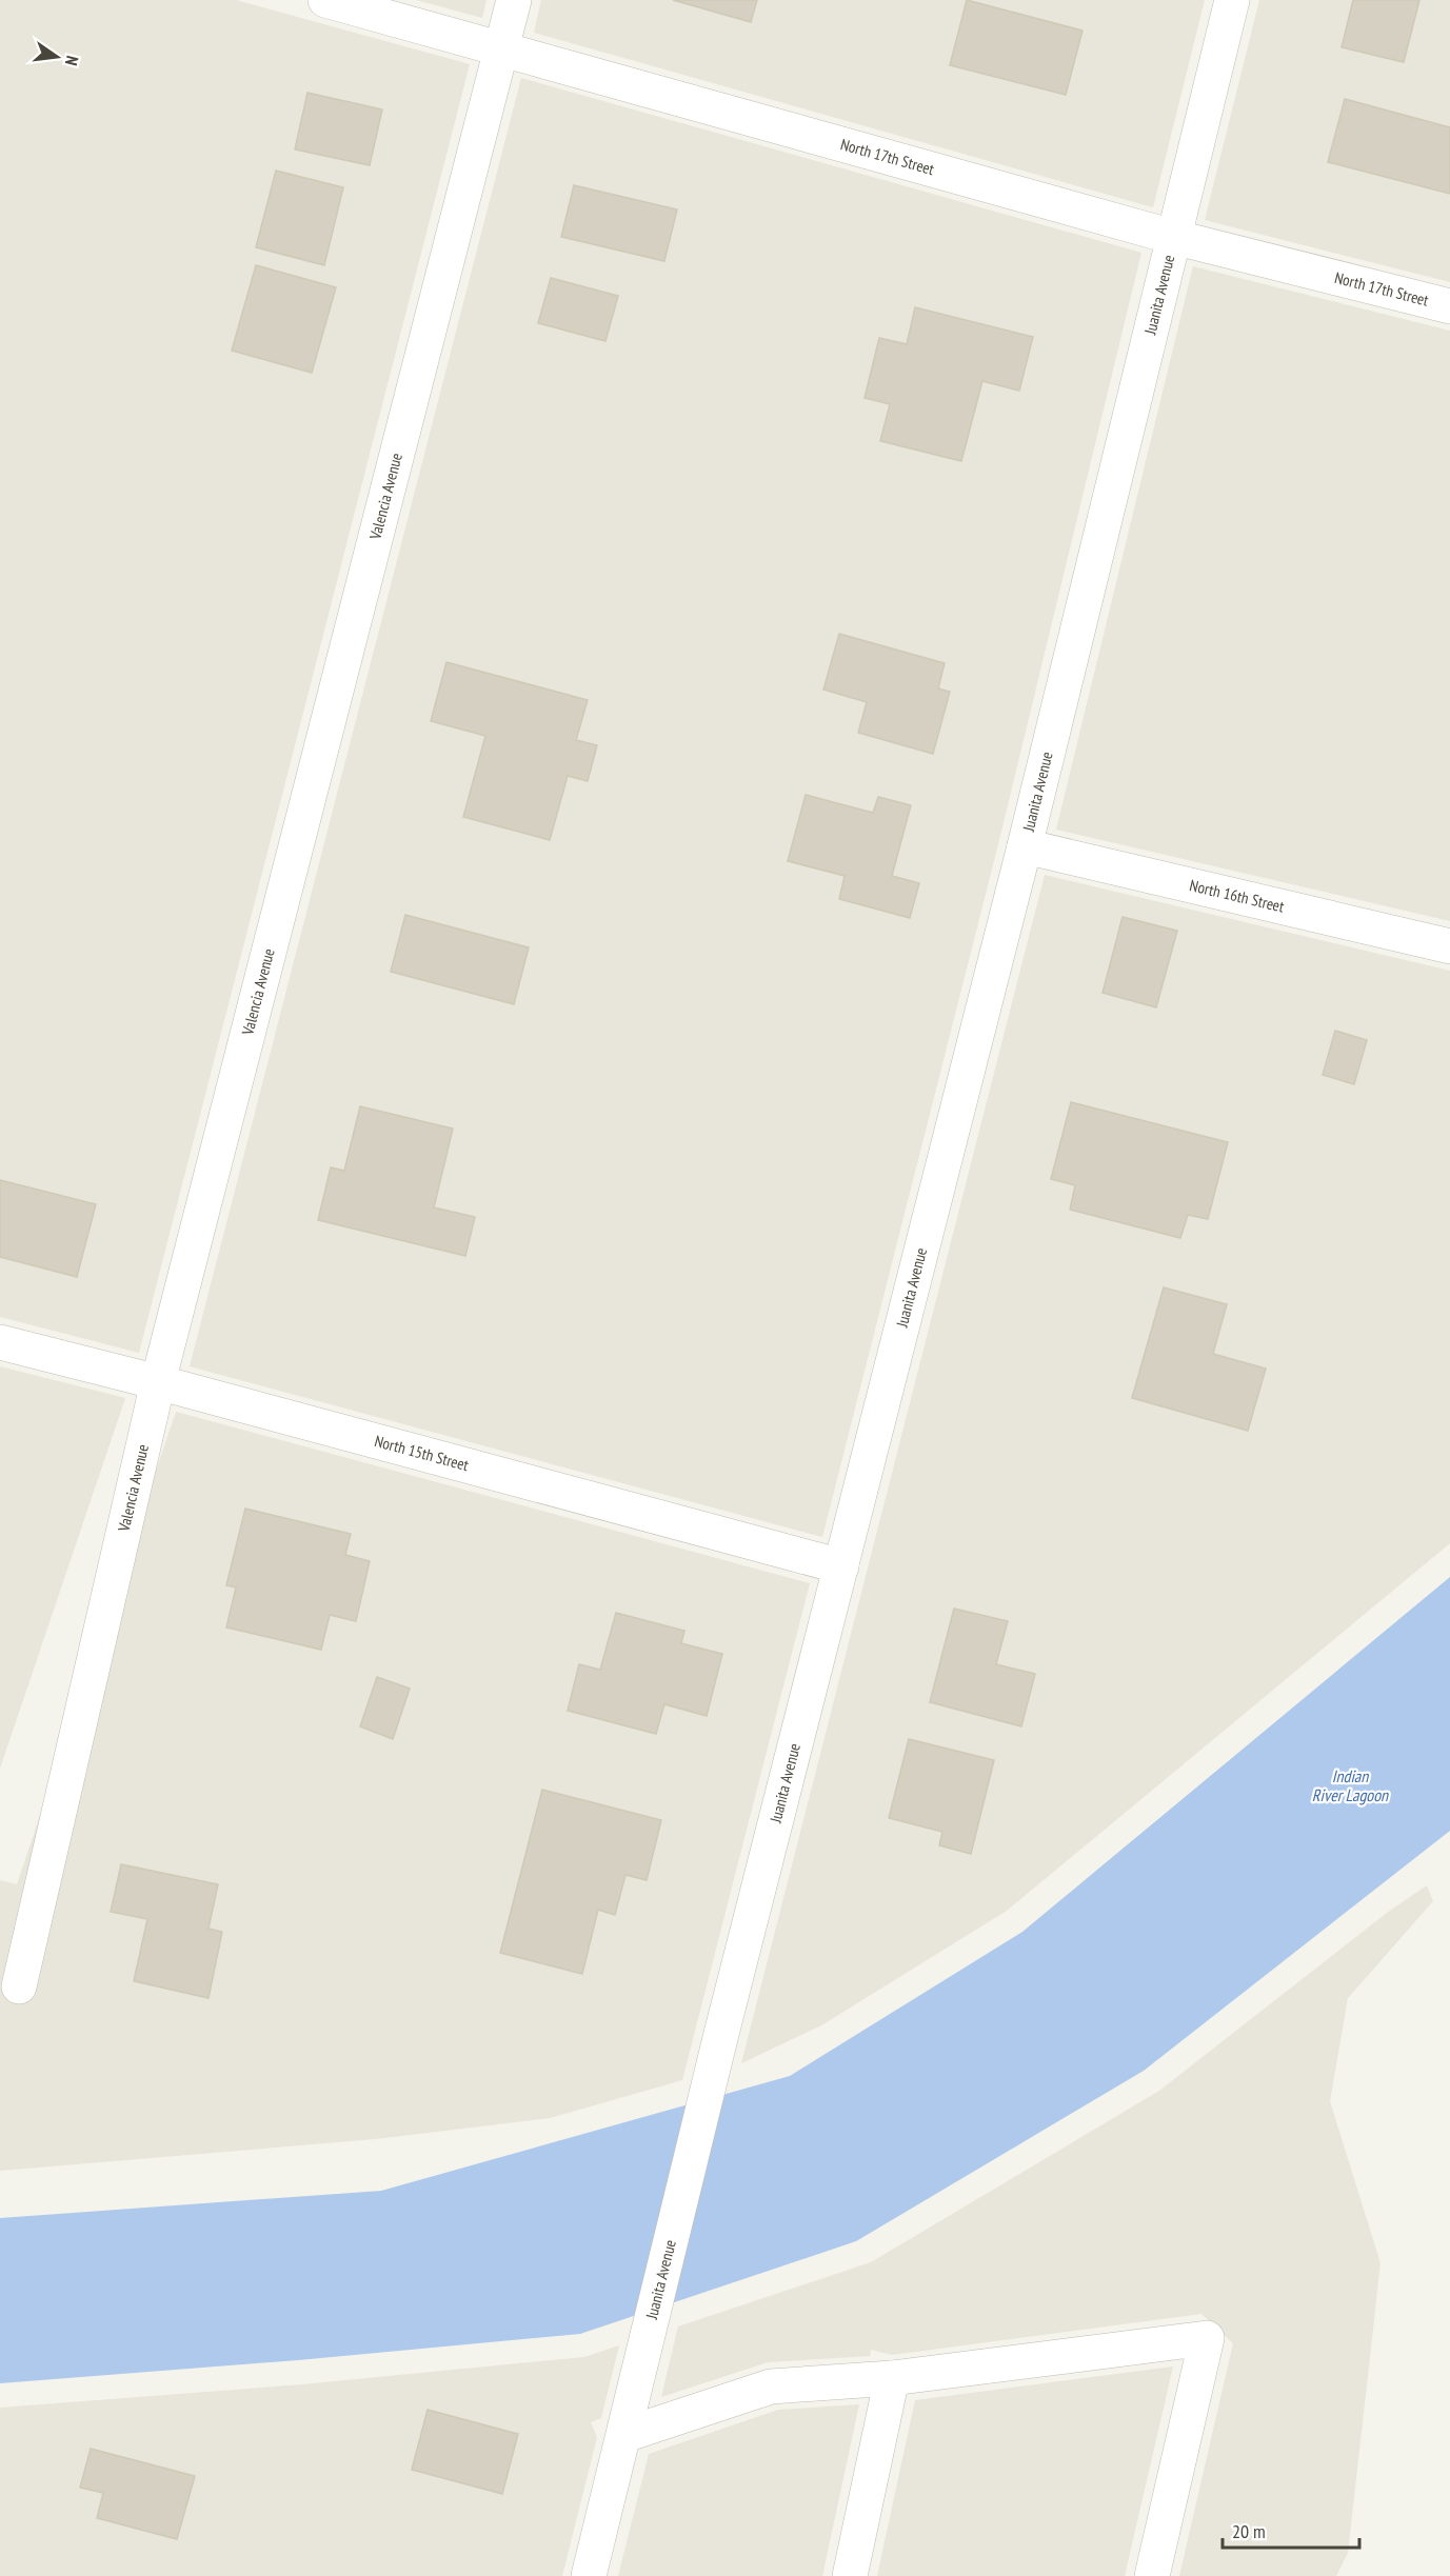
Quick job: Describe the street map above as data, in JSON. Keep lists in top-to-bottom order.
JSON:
{
  "streets": {
    "street": [
      "North 17th Street",
      "Juanita Avenue",
      "Valencia Avenue",
      "North 16th Street",
      "North 15th Street"
    ]
  },
  "crossings": [
    ["North 17th Street", "Juanita Avenue"],
    ["North 17th Street", "Valencia Avenue"],
    ["Juanita Avenue", "North 16th Street"],
    ["Juanita Avenue", "North 15th Street"],
    ["Valencia Avenue", "North 15th Street"]
  ],
  "water": ["Indian River Lagoon"],
  "scale_bar": "20 m",
  "north": "right"
}
